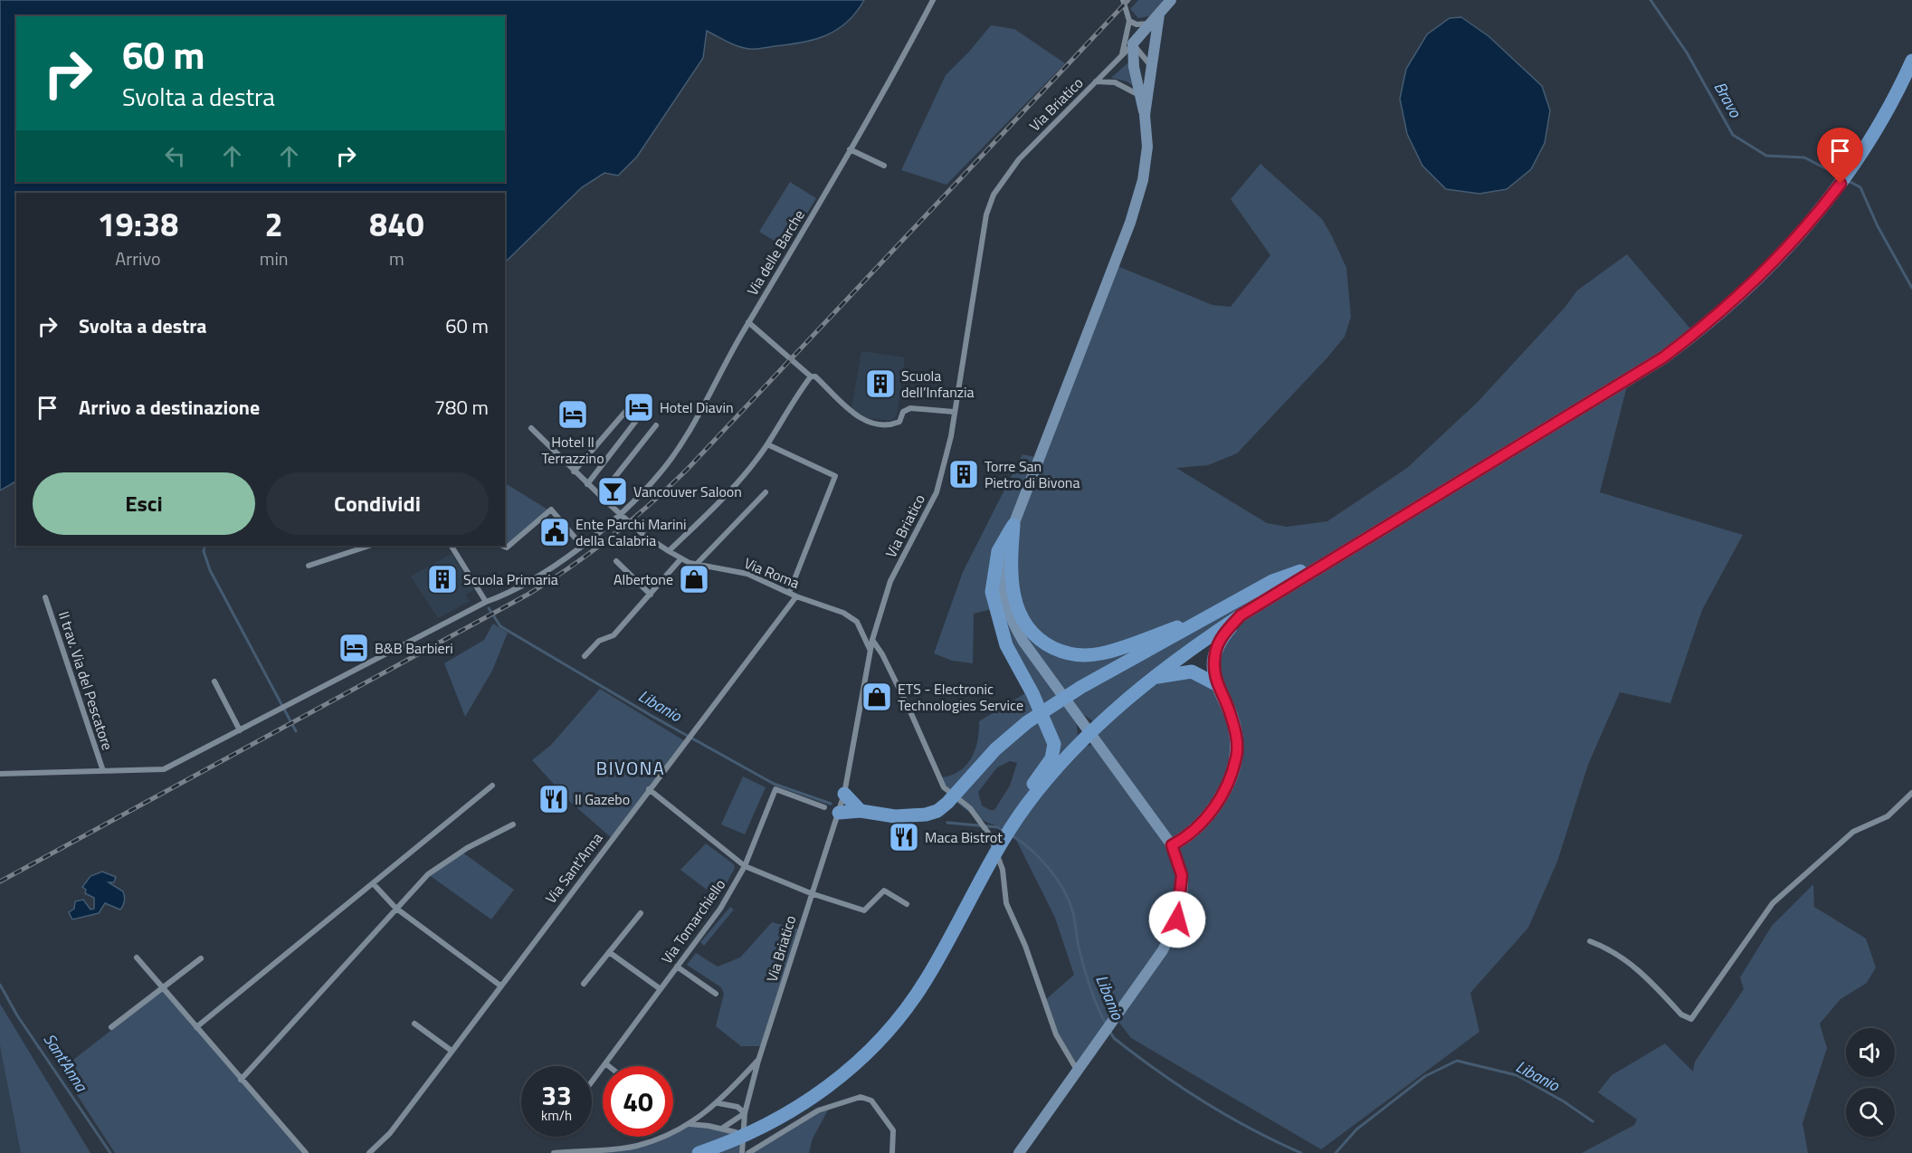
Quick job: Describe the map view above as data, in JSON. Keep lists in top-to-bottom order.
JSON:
{
  "streets": {
    "street": [
      "Via Briatico",
      "Via delle Barche",
      "Via Roma",
      "II trav. Via del Pescatore",
      "Via Sant'Anna",
      "Via Tomarchiello"
    ]
  },
  "crossings": [
    ["Via Briatico", "Via Roma"],
    ["Via delle Barche", "Via Roma"],
    ["Via delle Barche", "II trav. Via del Pescatore"],
    ["Via Roma", "Via Sant'Anna"]
  ],
  "districts": ["BIVONA"],
  "water": ["Bravo", "Libanio", "Sant'Anna"],
  "places": {
    "building": ["Scuola dell’Infanzia", "Torre San Pietro di Bivona", "Scuola Primaria"],
    "hotel": ["Hotel Diavin", "Hotel Il Terrazzino", "B&B Barbieri"],
    "bar": ["Vancouver Saloon"],
    "public building": ["Ente Parchi Marini della Calabria"],
    "shop": ["Albertone", "ETS - Electronic Technologies Service"],
    "restaurant": ["Il Gazebo", "Maca Bistrot"]
  },
  "page": {
    "turn": ["60 m", "Svolta a destra"],
    "eta": [
      "19:38",
      "Arrivo",
      "2",
      "min",
      "840",
      "m"
    ],
    "list": [
      {
        "name": "Svolta a destra",
        "value": "60 m"
      },
      {
        "name": "Arrivo a destinazione",
        "value": "780 m"
      }
    ],
    "buttons": ["Esci", "Condividi"],
    "speed": "33 km/h",
    "limit": "40"
  }
}
